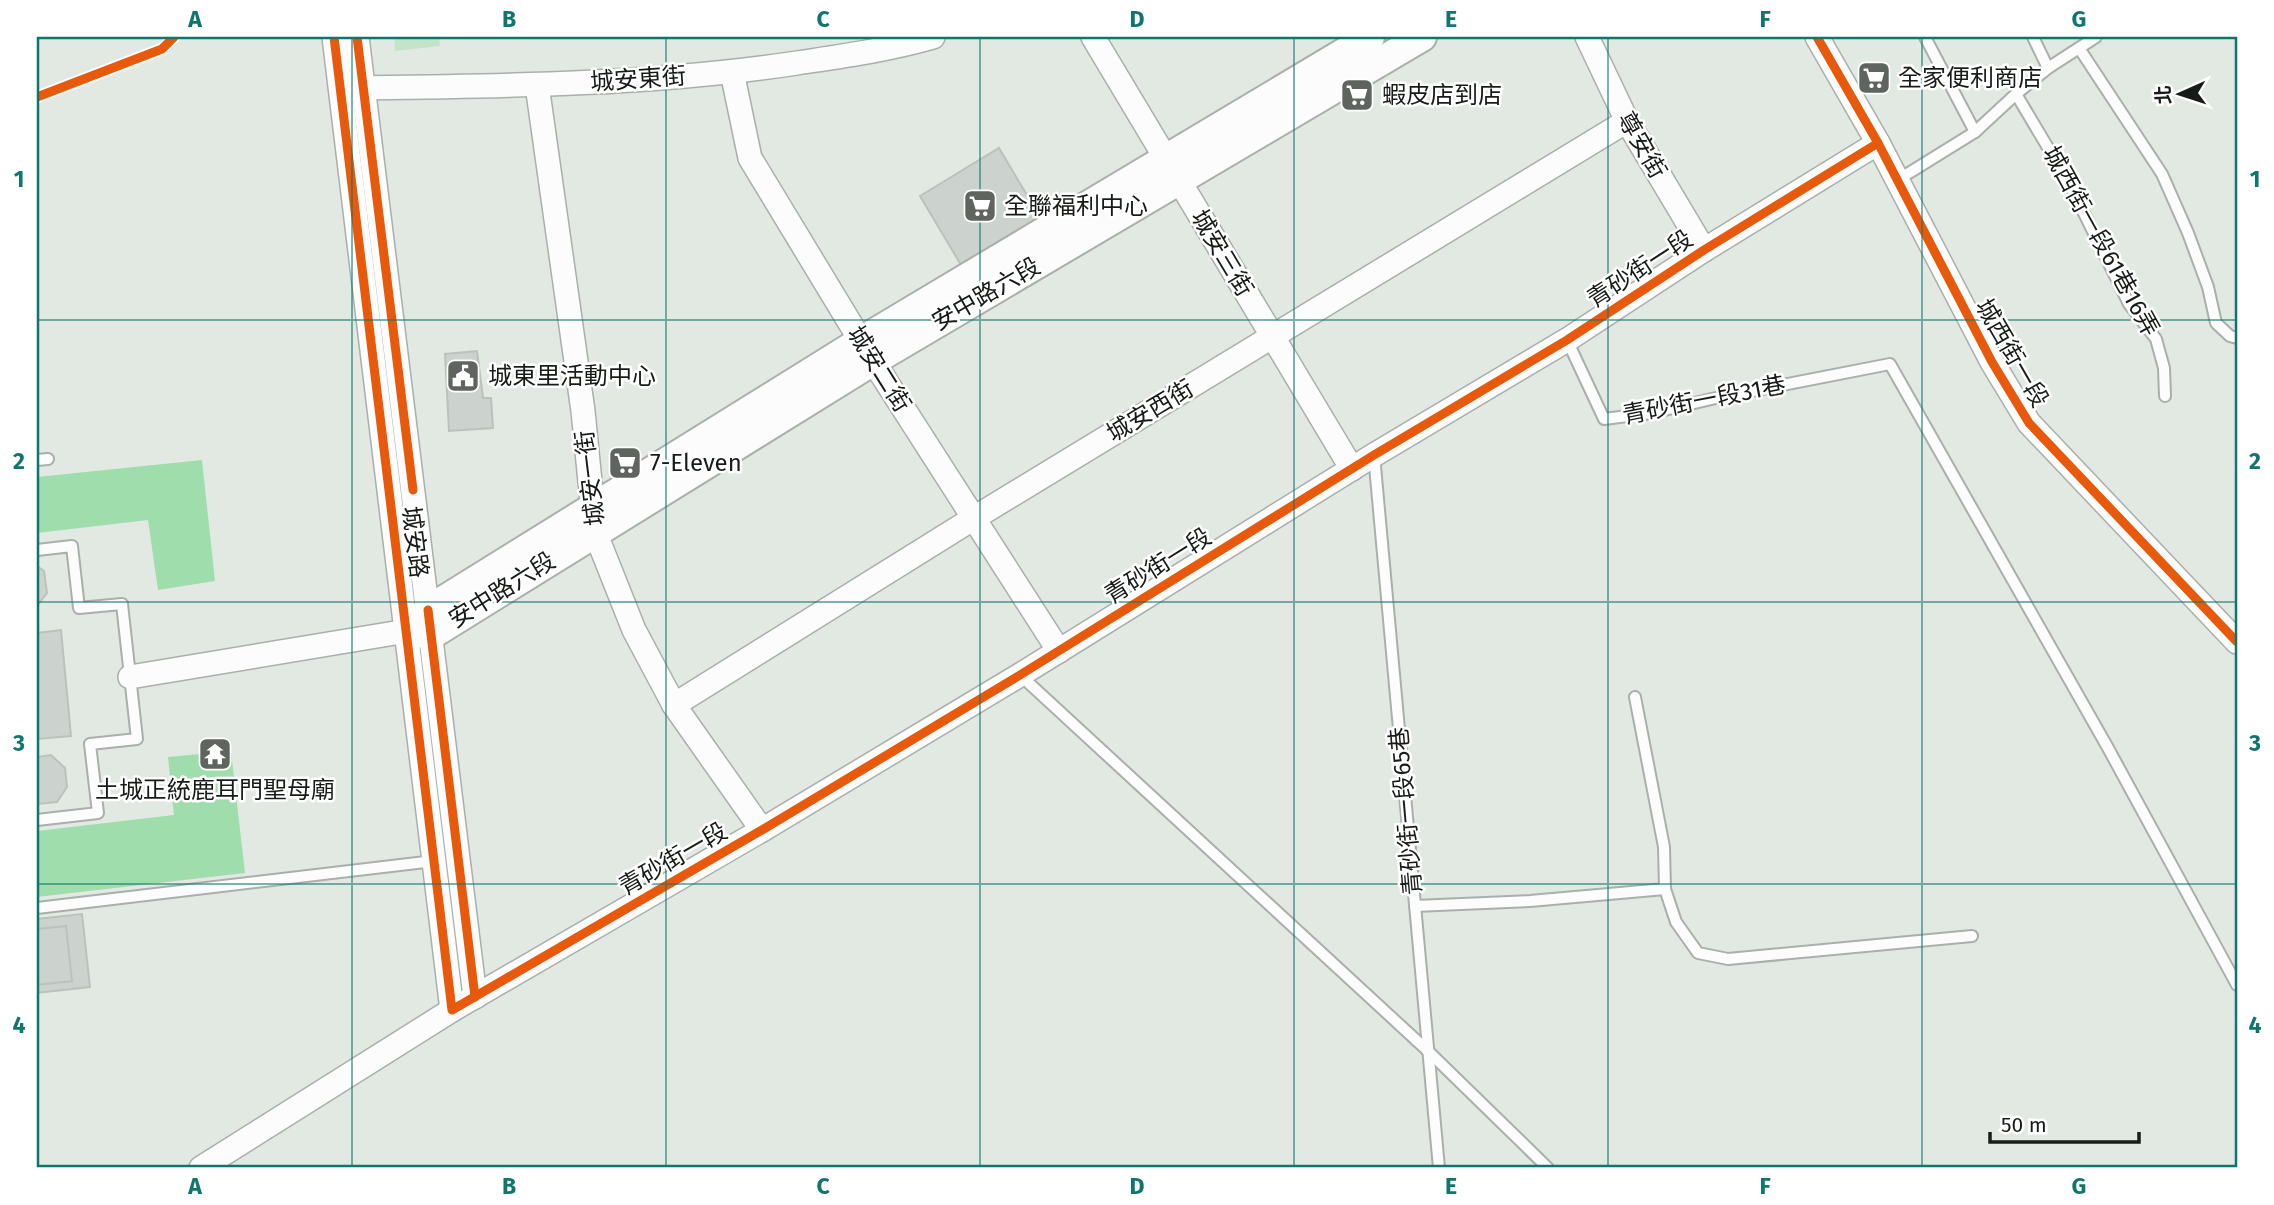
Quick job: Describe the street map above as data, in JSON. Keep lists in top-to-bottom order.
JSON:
{
  "streets": {
    "street": [
      "城安東街",
      "尊安街",
      "城安三街",
      "青砂街一段",
      "安中路六段",
      "城西街一段",
      "城安二街",
      "城安西街",
      "城安一街",
      "城安路"
    ],
    "lane": ["城西街一段61巷16弄", "青砂街一段31巷", "青砂街一段65巷"]
  },
  "crossings": [
    ["城安東街", "城安二街"],
    ["城安東街", "城安一街"],
    ["城安東街", "城安路"],
    ["尊安街", "青砂街一段"],
    ["尊安街", "城安西街"],
    ["城安三街", "青砂街一段"],
    ["城安三街", "安中路六段"],
    ["城安三街", "城安西街"],
    ["青砂街一段", "城西街一段"],
    ["青砂街一段", "城安二街"],
    ["青砂街一段", "青砂街一段31巷"],
    ["青砂街一段", "城安一街"],
    ["青砂街一段", "城安路"],
    ["青砂街一段", "青砂街一段65巷"],
    ["安中路六段", "城安二街"],
    ["安中路六段", "城安一街"],
    ["安中路六段", "城安路"],
    ["城安二街", "城安西街"],
    ["城安西街", "城安一街"]
  ],
  "places": {
    "supermarket": [
      "全家便利商店",
      "蝦皮店到店",
      "全聯福利中心",
      "7-Eleven"
    ],
    "public building": ["城東里活動中心"],
    "temple": ["土城正統鹿耳門聖母廟"]
  },
  "scale_bar": "50 m",
  "north": "left",
  "grid": {
    "columns": [
      "A",
      "B",
      "C",
      "D",
      "E",
      "F",
      "G"
    ],
    "rows": [
      "1",
      "2",
      "3",
      "4"
    ]
  }
}
